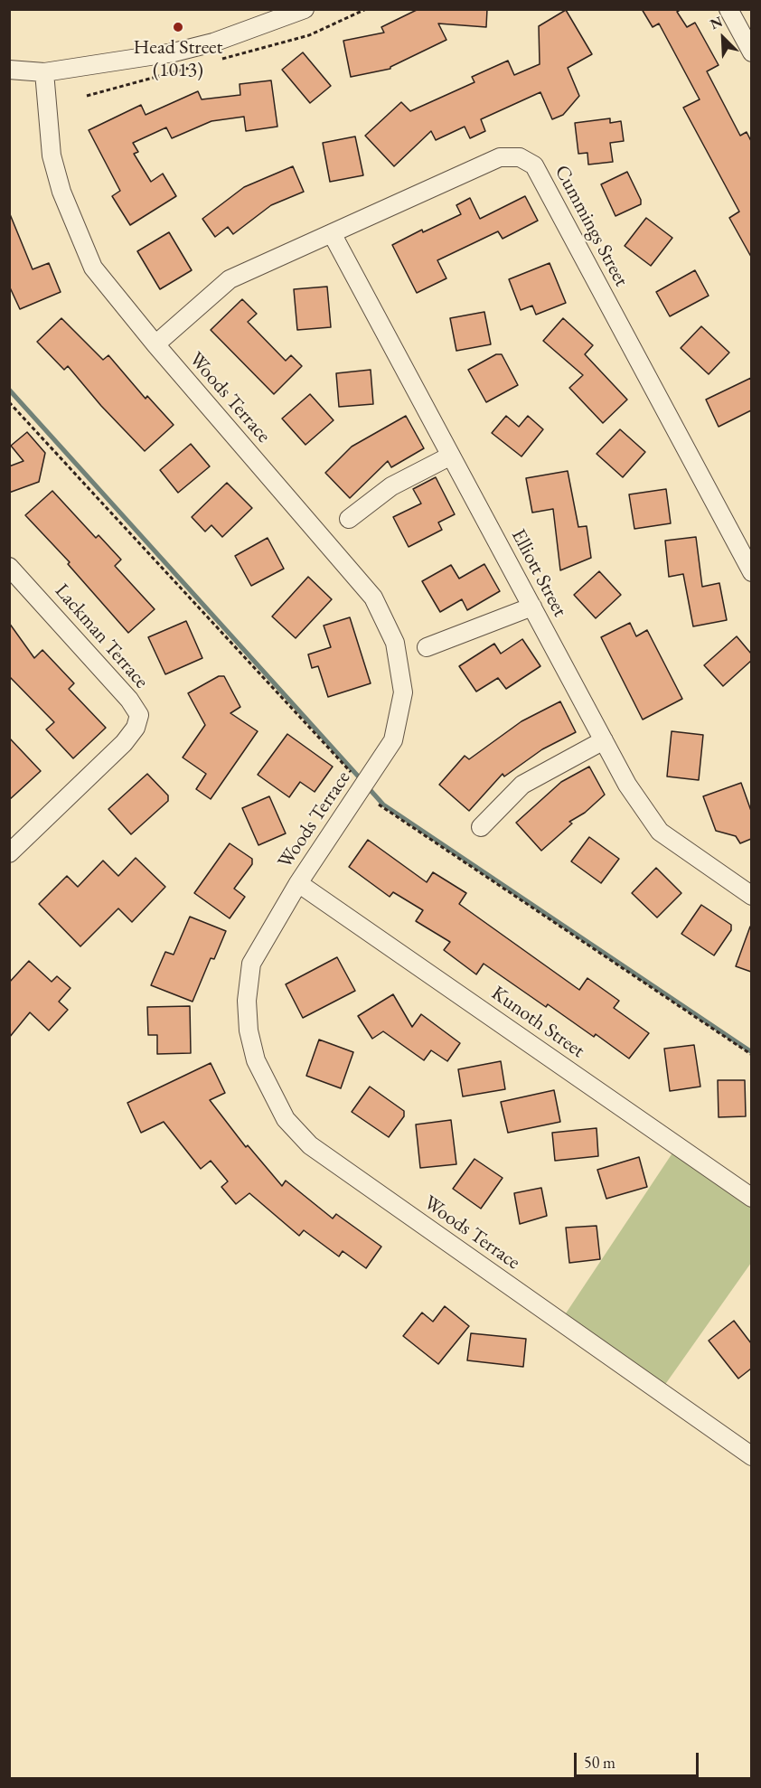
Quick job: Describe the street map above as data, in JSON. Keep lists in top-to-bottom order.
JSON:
{
  "streets": {
    "street": [
      "Cummings Street",
      "Woods Terrace",
      "Elliott Street",
      "Lackman Terrace",
      "Kunoth Street"
    ]
  },
  "crossings": [
    ["Cummings Street", "Woods Terrace"],
    ["Cummings Street", "Elliott Street"],
    ["Woods Terrace", "Kunoth Street"]
  ],
  "places": ["Head Street (1013)"],
  "scale_bar": "50 m",
  "north": "top left"
}
